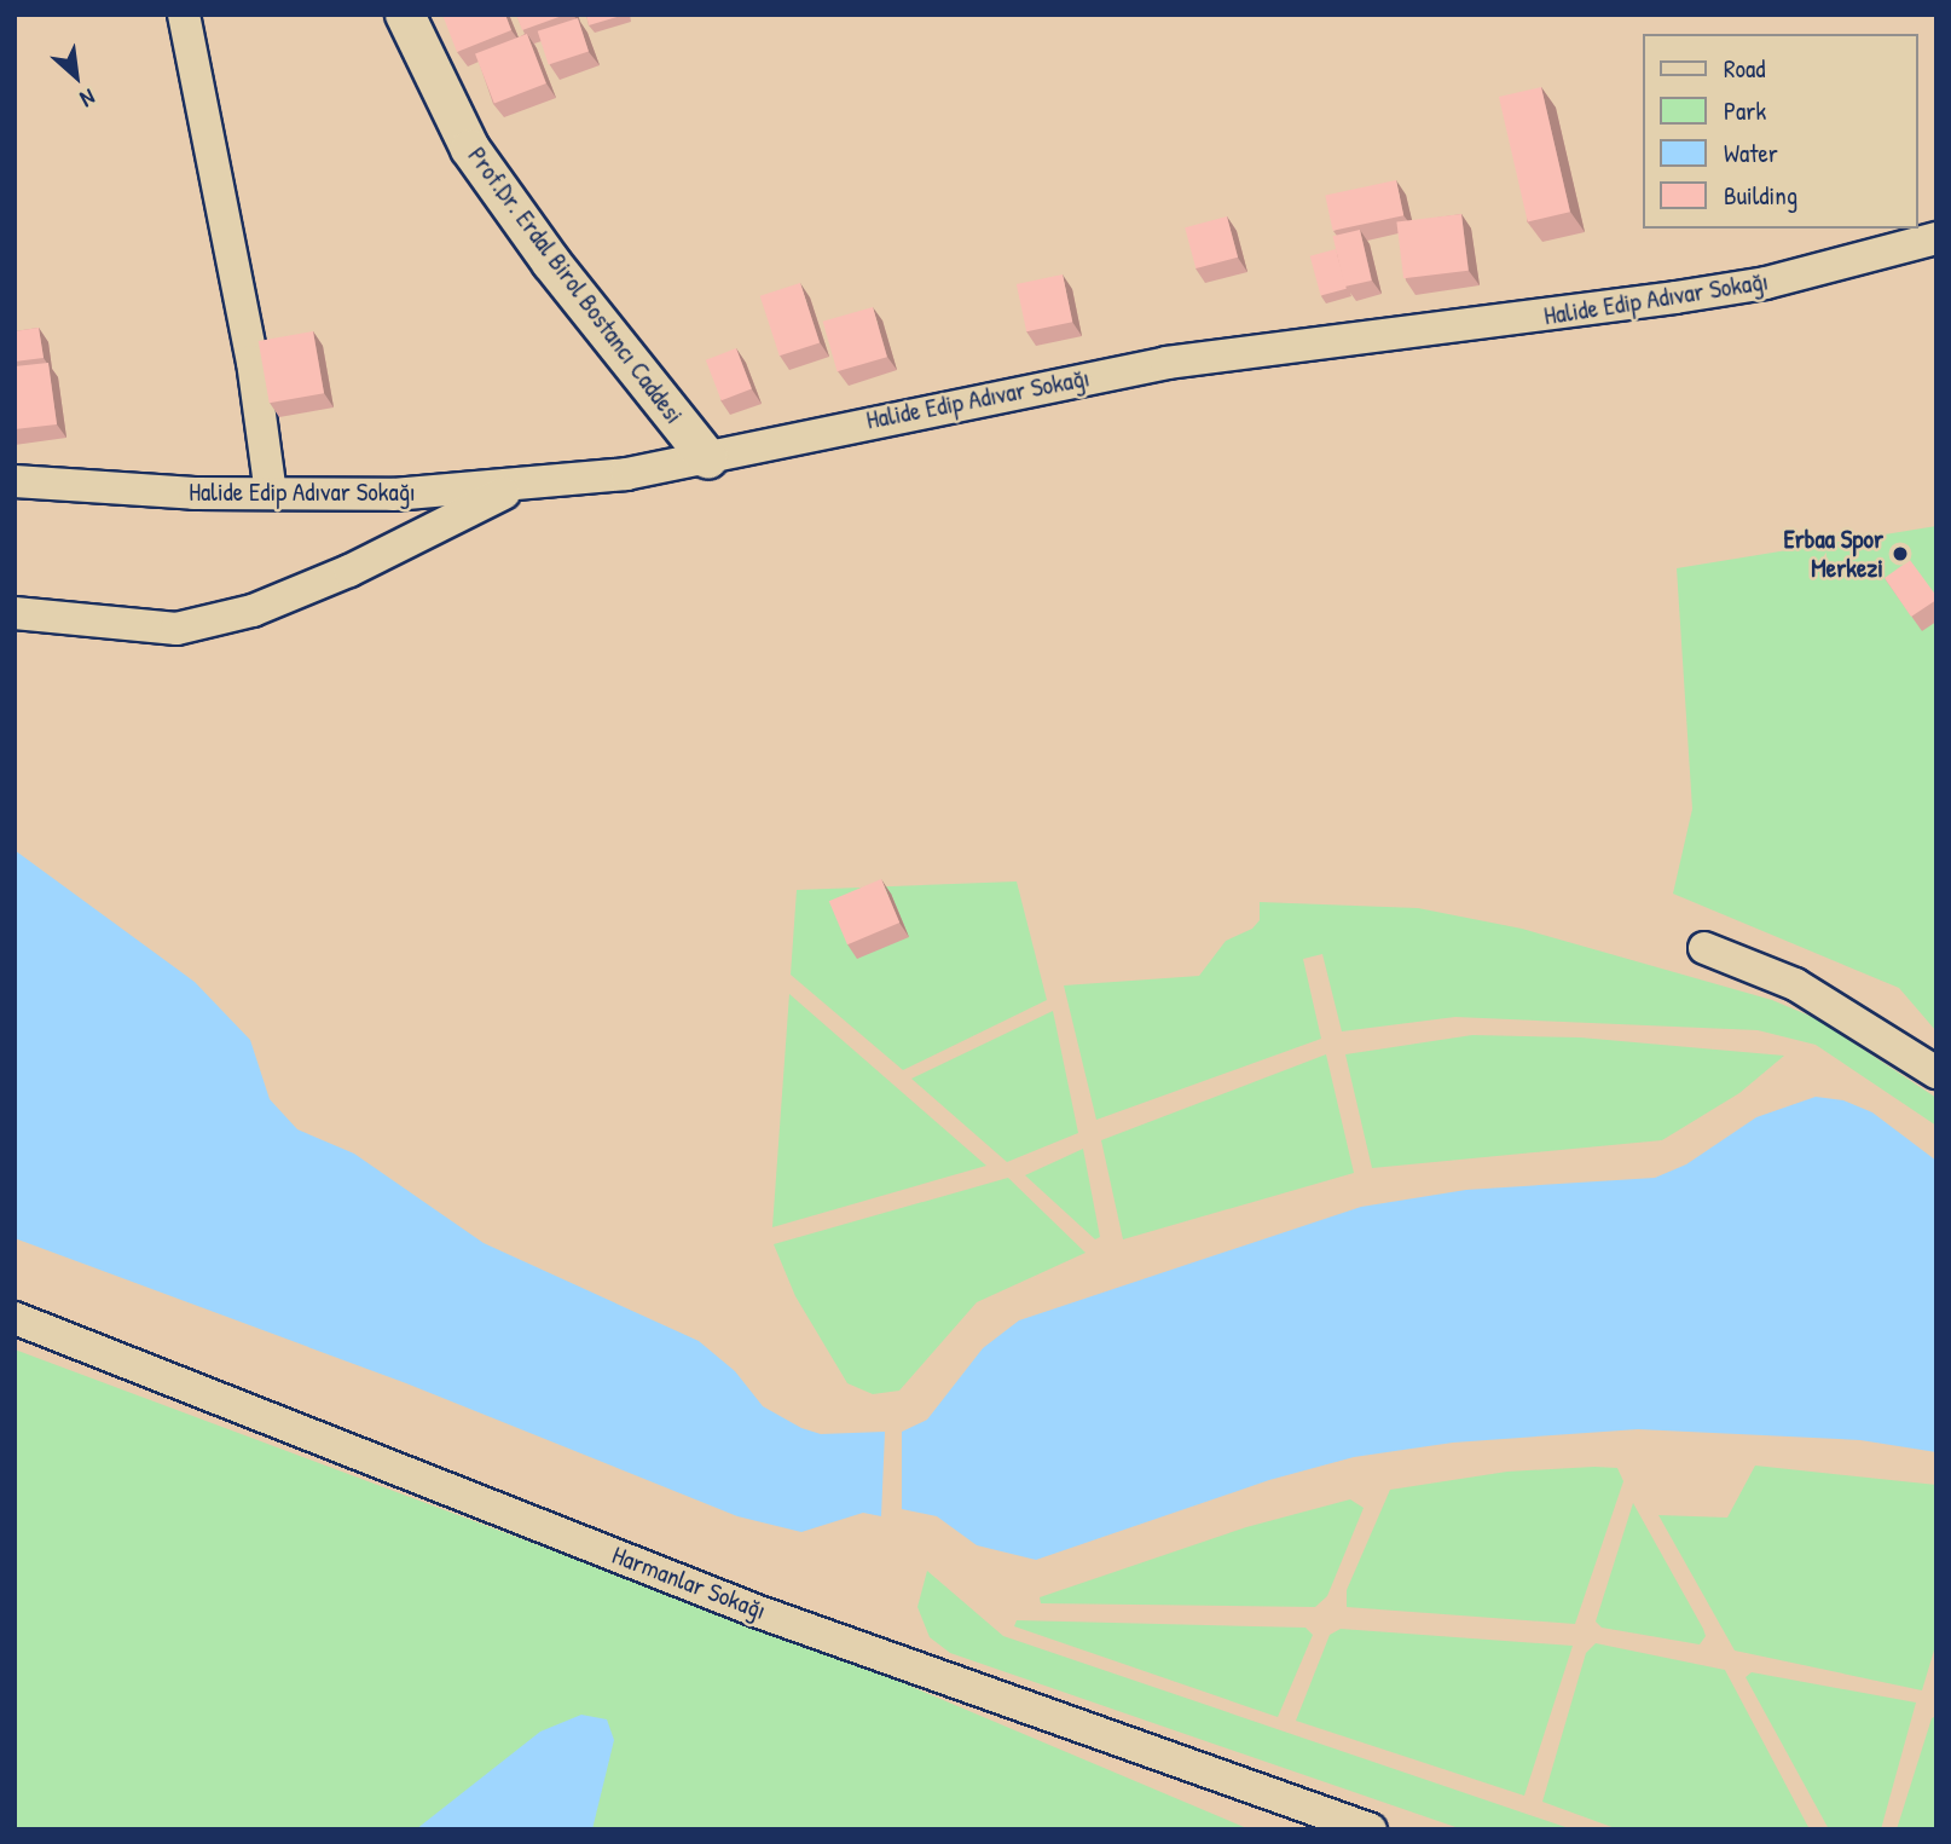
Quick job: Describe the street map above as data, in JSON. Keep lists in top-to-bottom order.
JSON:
{
  "streets": {
    "street": ["Prof.Dr. Erdal Birol Bostancı Caddesi", "Halide Edip Adıvar Sokağı", "Harmanlar Sokağı"]
  },
  "crossings": [
    ["Prof.Dr. Erdal Birol Bostancı Caddesi", "Halide Edip Adıvar Sokağı"]
  ],
  "places": ["Erbaa Spor Merkezi"],
  "legend": [
    "Road",
    "Park",
    "Water",
    "Building"
  ],
  "north": "bottom right"
}
